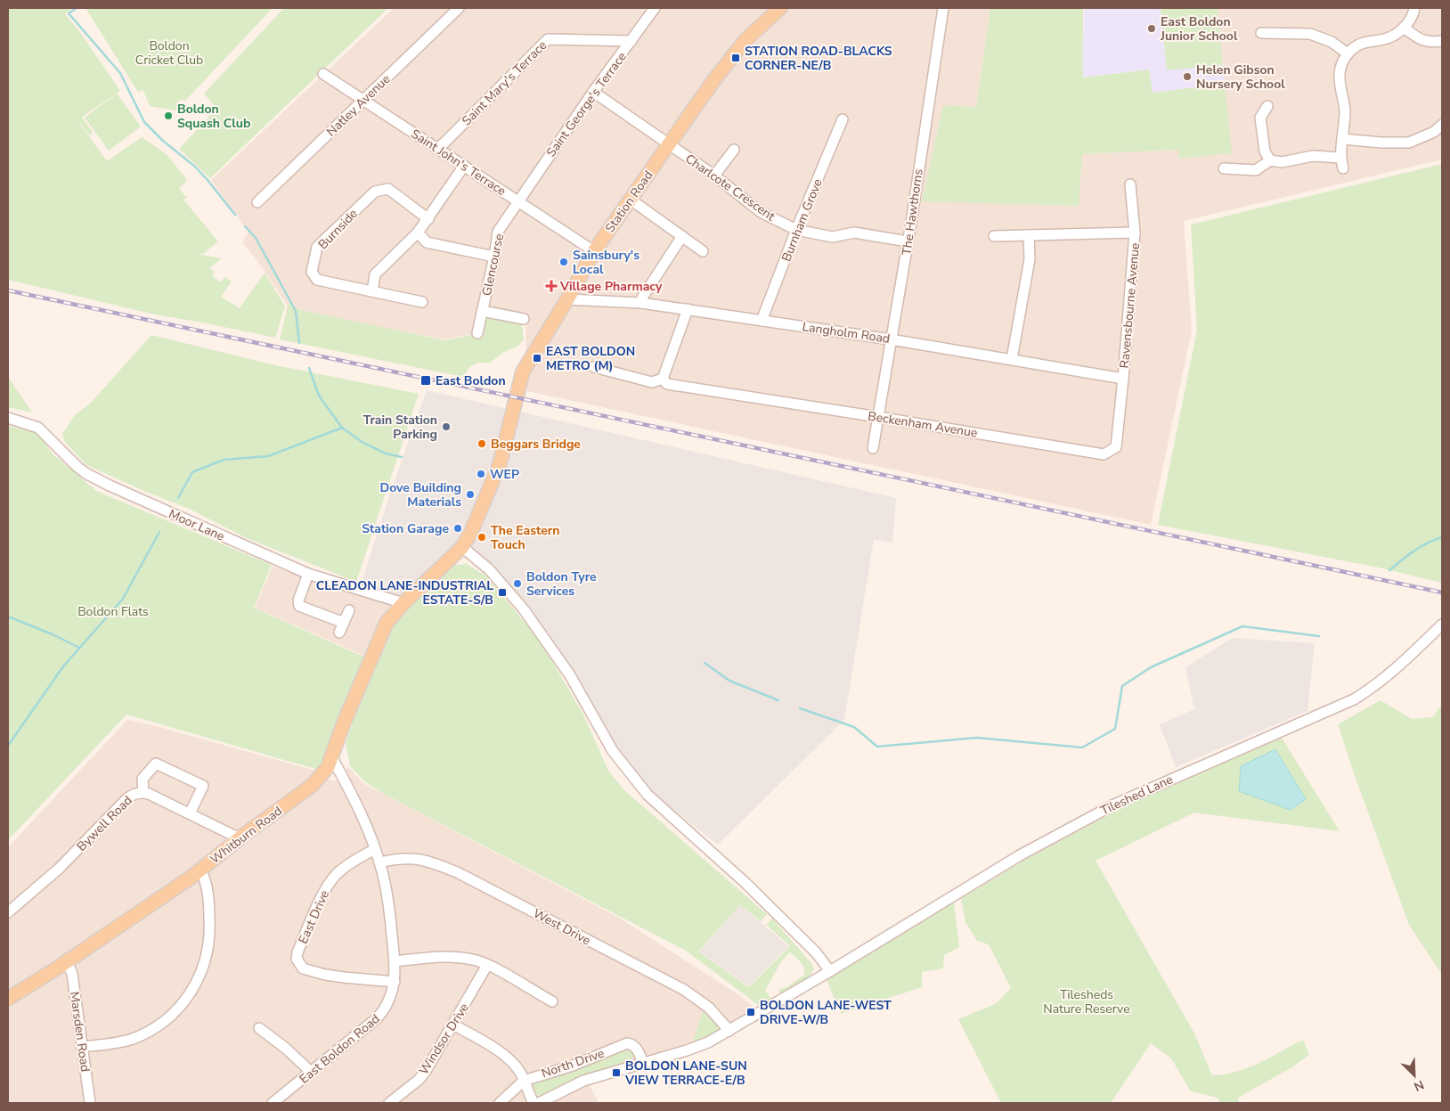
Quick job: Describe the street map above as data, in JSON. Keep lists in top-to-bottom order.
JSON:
{
  "streets": {
    "main road": ["Station Road", "Whitburn Road"],
    "street": [
      "Saint Mary's Terrace",
      "Saint George's Terrace",
      "Natley Avenue",
      "Saint John's Terrace",
      "Charlcote Crescent",
      "The Hawthorns",
      "Burnham Grove",
      "Burnside",
      "Glencourse",
      "Ravensbourne Avenue",
      "Langholm Road",
      "Beckenham Avenue",
      "Moor Lane",
      "Tileshed Lane",
      "Bywell Road",
      "East Drive",
      "West Drive",
      "Marsden Road",
      "Windsor Drive",
      "East Boldon Road",
      "North Drive"
    ]
  },
  "crossings": [
    ["Saint Mary's Terrace", "Saint George's Terrace"],
    ["Saint Mary's Terrace", "Saint John's Terrace"],
    ["Saint George's Terrace", "Saint John's Terrace"],
    ["Saint George's Terrace", "Charlcote Crescent"],
    ["Saint George's Terrace", "Glencourse"],
    ["Natley Avenue", "Saint John's Terrace"],
    ["Saint John's Terrace", "Station Road"],
    ["Saint John's Terrace", "Glencourse"],
    ["Charlcote Crescent", "Station Road"],
    ["Charlcote Crescent", "The Hawthorns"],
    ["Charlcote Crescent", "Burnham Grove"],
    ["Station Road", "Langholm Road"],
    ["Station Road", "Whitburn Road"],
    ["The Hawthorns", "Langholm Road"],
    ["The Hawthorns", "Beckenham Avenue"],
    ["Burnham Grove", "Langholm Road"],
    ["Ravensbourne Avenue", "Langholm Road"],
    ["Ravensbourne Avenue", "Beckenham Avenue"],
    ["Langholm Road", "Beckenham Avenue"],
    ["Moor Lane", "Whitburn Road"],
    ["Tileshed Lane", "West Drive"],
    ["Tileshed Lane", "North Drive"],
    ["Bywell Road", "Whitburn Road"],
    ["Whitburn Road", "Marsden Road"],
    ["Whitburn Road", "East Boldon Road"],
    ["East Drive", "East Boldon Road"],
    ["West Drive", "East Boldon Road"]
  ],
  "parks": ["Boldon Cricket Club", "Boldon Flats", "Tilesheds Nature Reserve"],
  "places": {
    "other": [
      "East Boldon Junior School",
      "Helen Gibson Nursery School",
      "Boldon Squash Club",
      "Sainsbury's Local",
      "Train Station Parking",
      "Beggars Bridge",
      "WEP",
      "Dove Building Materials",
      "Station Garage",
      "The Eastern Touch",
      "Boldon Tyre Services"
    ],
    "transit": [
      "STATION ROAD-BLACKS CORNER-NE/B",
      "EAST BOLDON METRO (M)",
      "East Boldon",
      "CLEADON LANE-INDUSTRIAL ESTATE-S/B",
      "BOLDON LANE-WEST DRIVE-W/B",
      "BOLDON LANE-SUN VIEW TERRACE-E/B"
    ],
    "health": ["Village Pharmacy"]
  },
  "north": "bottom right"
}
